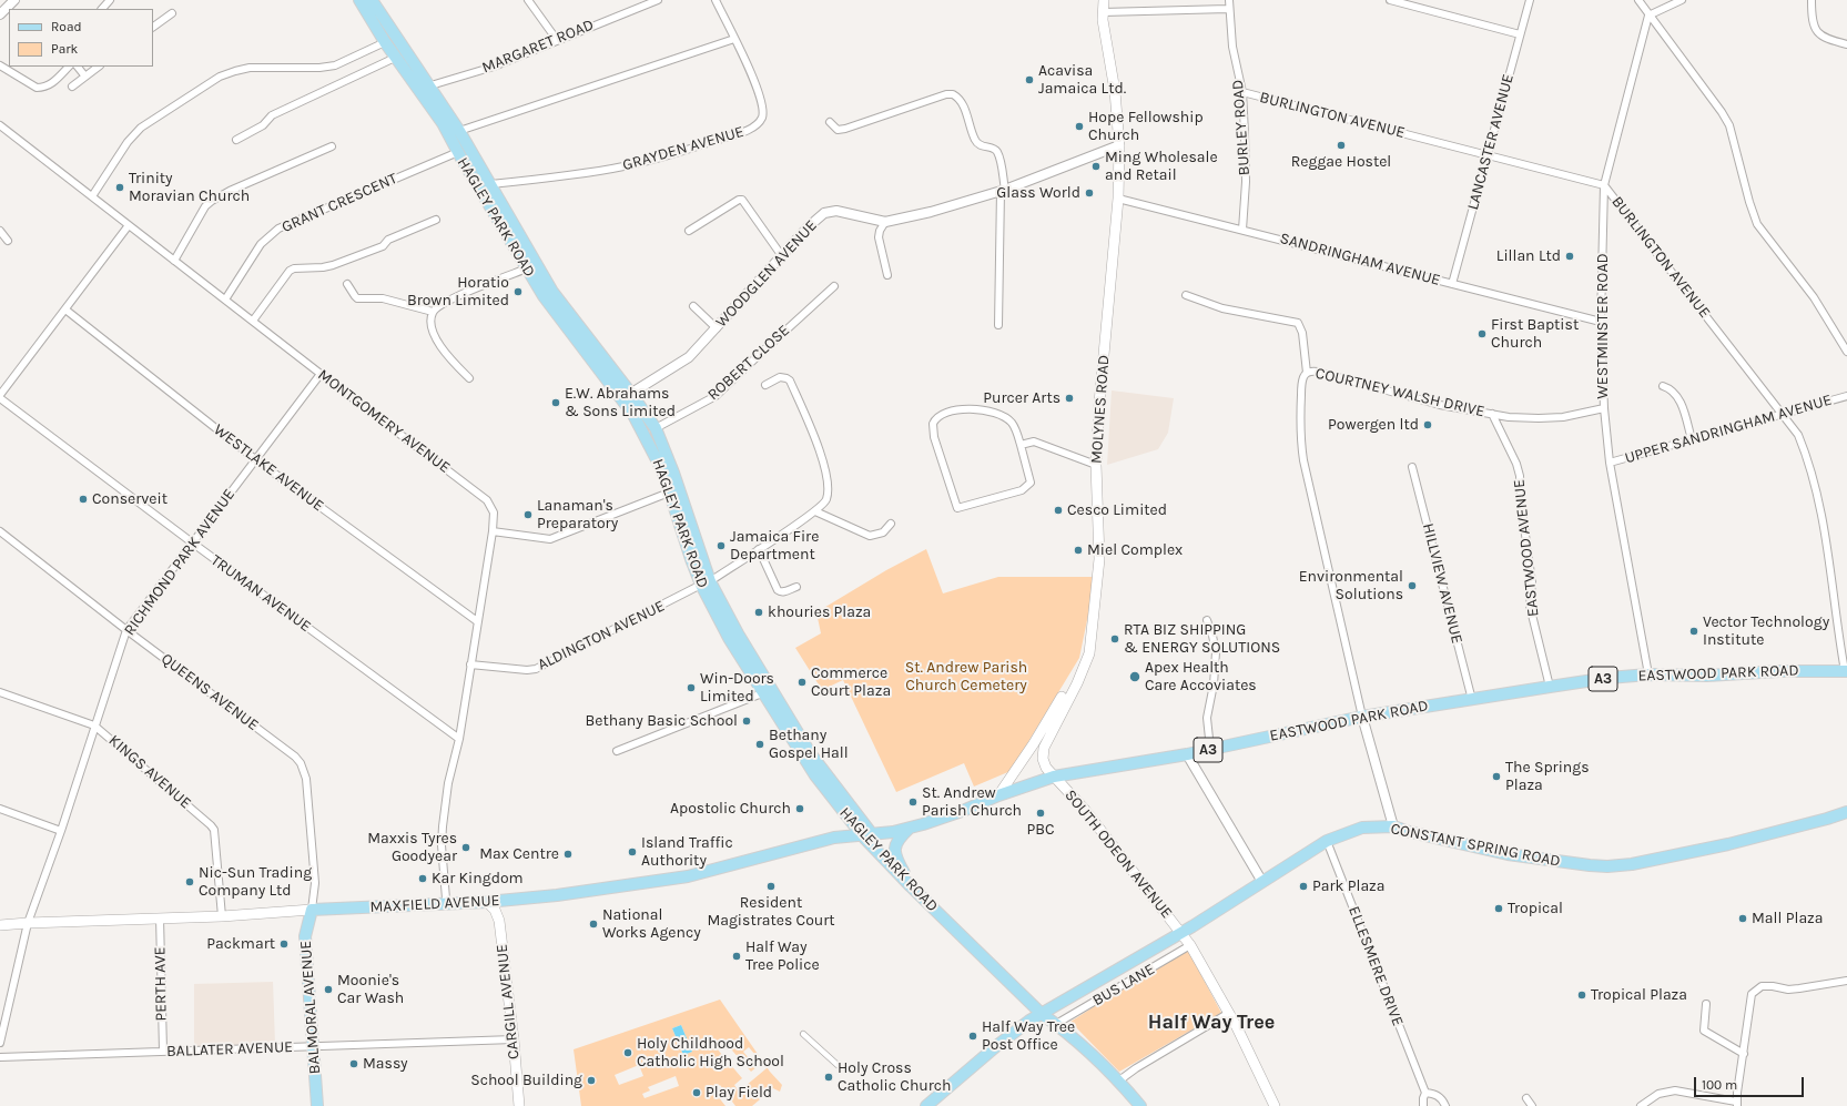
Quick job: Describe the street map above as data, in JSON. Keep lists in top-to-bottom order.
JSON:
{
  "streets": {
    "main road": [
      "HAGLEY PARK ROAD",
      "MOLYNES ROAD",
      "EASTWOOD PARK ROAD",
      "A3",
      "CONSTANT SPRING ROAD",
      "SOUTH ODEON AVENUE",
      "MAXFIELD AVENUE",
      "CARGILL AVENUE",
      "BALMORAL AVENUE"
    ],
    "street": [
      "MARGARET ROAD",
      "BURLINGTON AVENUE",
      "BURLEY ROAD",
      "LANCASTER AVENUE",
      "GRAYDEN AVENUE",
      "GRANT CRESCENT",
      "SANDRINGHAM AVENUE",
      "WOODGLEN AVENUE",
      "WESTMINSTER ROAD",
      "ROBERT CLOSE",
      "COURTNEY WALSH DRIVE",
      "MONTGOMERY AVENUE",
      "UPPER SANDRINGHAM AVENUE",
      "WESTLAKE AVENUE",
      "EASTWOOD AVENUE",
      "RICHMOND PARK AVENUE",
      "HILLVIEW AVENUE",
      "TRUMAN AVENUE",
      "ALDINGTON AVENUE",
      "QUEENS AVENUE",
      "KINGS AVENUE",
      "ELLESMERE DRIVE",
      "PERTH AVE",
      "BUS LANE",
      "BALLATER AVENUE"
    ]
  },
  "crossings": [
    ["MARGARET ROAD", "HAGLEY PARK ROAD"],
    ["BURLINGTON AVENUE", "BURLEY ROAD"],
    ["BURLINGTON AVENUE", "LANCASTER AVENUE"],
    ["BURLINGTON AVENUE", "WESTMINSTER ROAD"],
    ["BURLINGTON AVENUE", "UPPER SANDRINGHAM AVENUE"],
    ["BURLINGTON AVENUE", "EASTWOOD PARK ROAD"],
    ["BURLEY ROAD", "SANDRINGHAM AVENUE"],
    ["LANCASTER AVENUE", "SANDRINGHAM AVENUE"],
    ["GRAYDEN AVENUE", "HAGLEY PARK ROAD"],
    ["GRANT CRESCENT", "HAGLEY PARK ROAD"],
    ["GRANT CRESCENT", "MONTGOMERY AVENUE"],
    ["HAGLEY PARK ROAD", "WOODGLEN AVENUE"],
    ["HAGLEY PARK ROAD", "ROBERT CLOSE"],
    ["HAGLEY PARK ROAD", "ALDINGTON AVENUE"],
    ["HAGLEY PARK ROAD", "EASTWOOD PARK ROAD"],
    ["HAGLEY PARK ROAD", "CONSTANT SPRING ROAD"],
    ["HAGLEY PARK ROAD", "MAXFIELD AVENUE"],
    ["HAGLEY PARK ROAD", "BUS LANE"],
    ["SANDRINGHAM AVENUE", "WESTMINSTER ROAD"],
    ["SANDRINGHAM AVENUE", "MOLYNES ROAD"],
    ["WOODGLEN AVENUE", "MOLYNES ROAD"],
    ["WESTMINSTER ROAD", "COURTNEY WALSH DRIVE"],
    ["WESTMINSTER ROAD", "UPPER SANDRINGHAM AVENUE"],
    ["WESTMINSTER ROAD", "EASTWOOD PARK ROAD"],
    ["COURTNEY WALSH DRIVE", "EASTWOOD AVENUE"],
    ["COURTNEY WALSH DRIVE", "EASTWOOD PARK ROAD"],
    ["MOLYNES ROAD", "EASTWOOD PARK ROAD"],
    ["MOLYNES ROAD", "SOUTH ODEON AVENUE"],
    ["MONTGOMERY AVENUE", "WESTLAKE AVENUE"],
    ["MONTGOMERY AVENUE", "RICHMOND PARK AVENUE"],
    ["MONTGOMERY AVENUE", "TRUMAN AVENUE"],
    ["MONTGOMERY AVENUE", "ALDINGTON AVENUE"],
    ["WESTLAKE AVENUE", "RICHMOND PARK AVENUE"],
    ["EASTWOOD AVENUE", "EASTWOOD PARK ROAD"],
    ["RICHMOND PARK AVENUE", "TRUMAN AVENUE"],
    ["RICHMOND PARK AVENUE", "QUEENS AVENUE"],
    ["RICHMOND PARK AVENUE", "KINGS AVENUE"],
    ["RICHMOND PARK AVENUE", "MAXFIELD AVENUE"],
    ["HILLVIEW AVENUE", "EASTWOOD PARK ROAD"],
    ["EASTWOOD PARK ROAD", "SOUTH ODEON AVENUE"],
    ["EASTWOOD PARK ROAD", "MAXFIELD AVENUE"],
    ["QUEENS AVENUE", "MAXFIELD AVENUE"],
    ["QUEENS AVENUE", "BALMORAL AVENUE"],
    ["KINGS AVENUE", "MAXFIELD AVENUE"],
    ["CONSTANT SPRING ROAD", "SOUTH ODEON AVENUE"],
    ["CONSTANT SPRING ROAD", "ELLESMERE DRIVE"],
    ["SOUTH ODEON AVENUE", "BUS LANE"],
    ["MAXFIELD AVENUE", "PERTH AVE"],
    ["MAXFIELD AVENUE", "CARGILL AVENUE"],
    ["MAXFIELD AVENUE", "BALMORAL AVENUE"],
    ["PERTH AVE", "BALLATER AVENUE"],
    ["CARGILL AVENUE", "BALLATER AVENUE"],
    ["BALMORAL AVENUE", "BALLATER AVENUE"]
  ],
  "districts": ["Half Way Tree"],
  "parks": ["St. Andrew Parish Church Cemetery"],
  "places": [
    "Acavisa Jamaica Ltd.",
    "Hope Fellowship Church",
    "Reggae Hostel",
    "Ming Wholesale and Retail",
    "Trinity Moravian Church",
    "Glass World",
    "Lillan Ltd",
    "Horatio Brown Limited",
    "First Baptist Church",
    "Purcer Arts",
    "E.W. Abrahams & Sons Limited",
    "Powergen ltd",
    "Conserveit",
    "Cesco Limited",
    "Lanaman's Preparatory",
    "Jamaica Fire Department",
    "Miel Complex",
    "Environmental Solutions",
    "khouries Plaza",
    "Vector Technology Institute",
    "RTA BIZ SHIPPING & ENERGY SOLUTIONS",
    "Apex Health Care Accoviates",
    "Commerce Court Plaza",
    "Win-Doors Limited",
    "Bethany Basic School",
    "Bethany Gospel Hall",
    "The Springs Plaza",
    "St. Andrew Parish Church",
    "Apostolic Church",
    "PBC",
    "Maxxis Tyres Goodyear",
    "Island Traffic Authority",
    "Max Centre",
    "Kar Kingdom",
    "Nic-Sun Trading Company Ltd",
    "Resident Magistrates Court",
    "Park Plaza",
    "Tropical",
    "Mall Plaza",
    "National Works Agency",
    "Packmart",
    "Half Way Tree Police",
    "Moonie's Car Wash",
    "Tropical Plaza",
    "Half Way Tree Post Office",
    "Holy Childhood Catholic High School",
    "Massy",
    "Holy Cross Catholic Church",
    "School Building",
    "Play Field"
  ],
  "legend": ["Road", "Park"],
  "scale_bar": "100 m"
}
